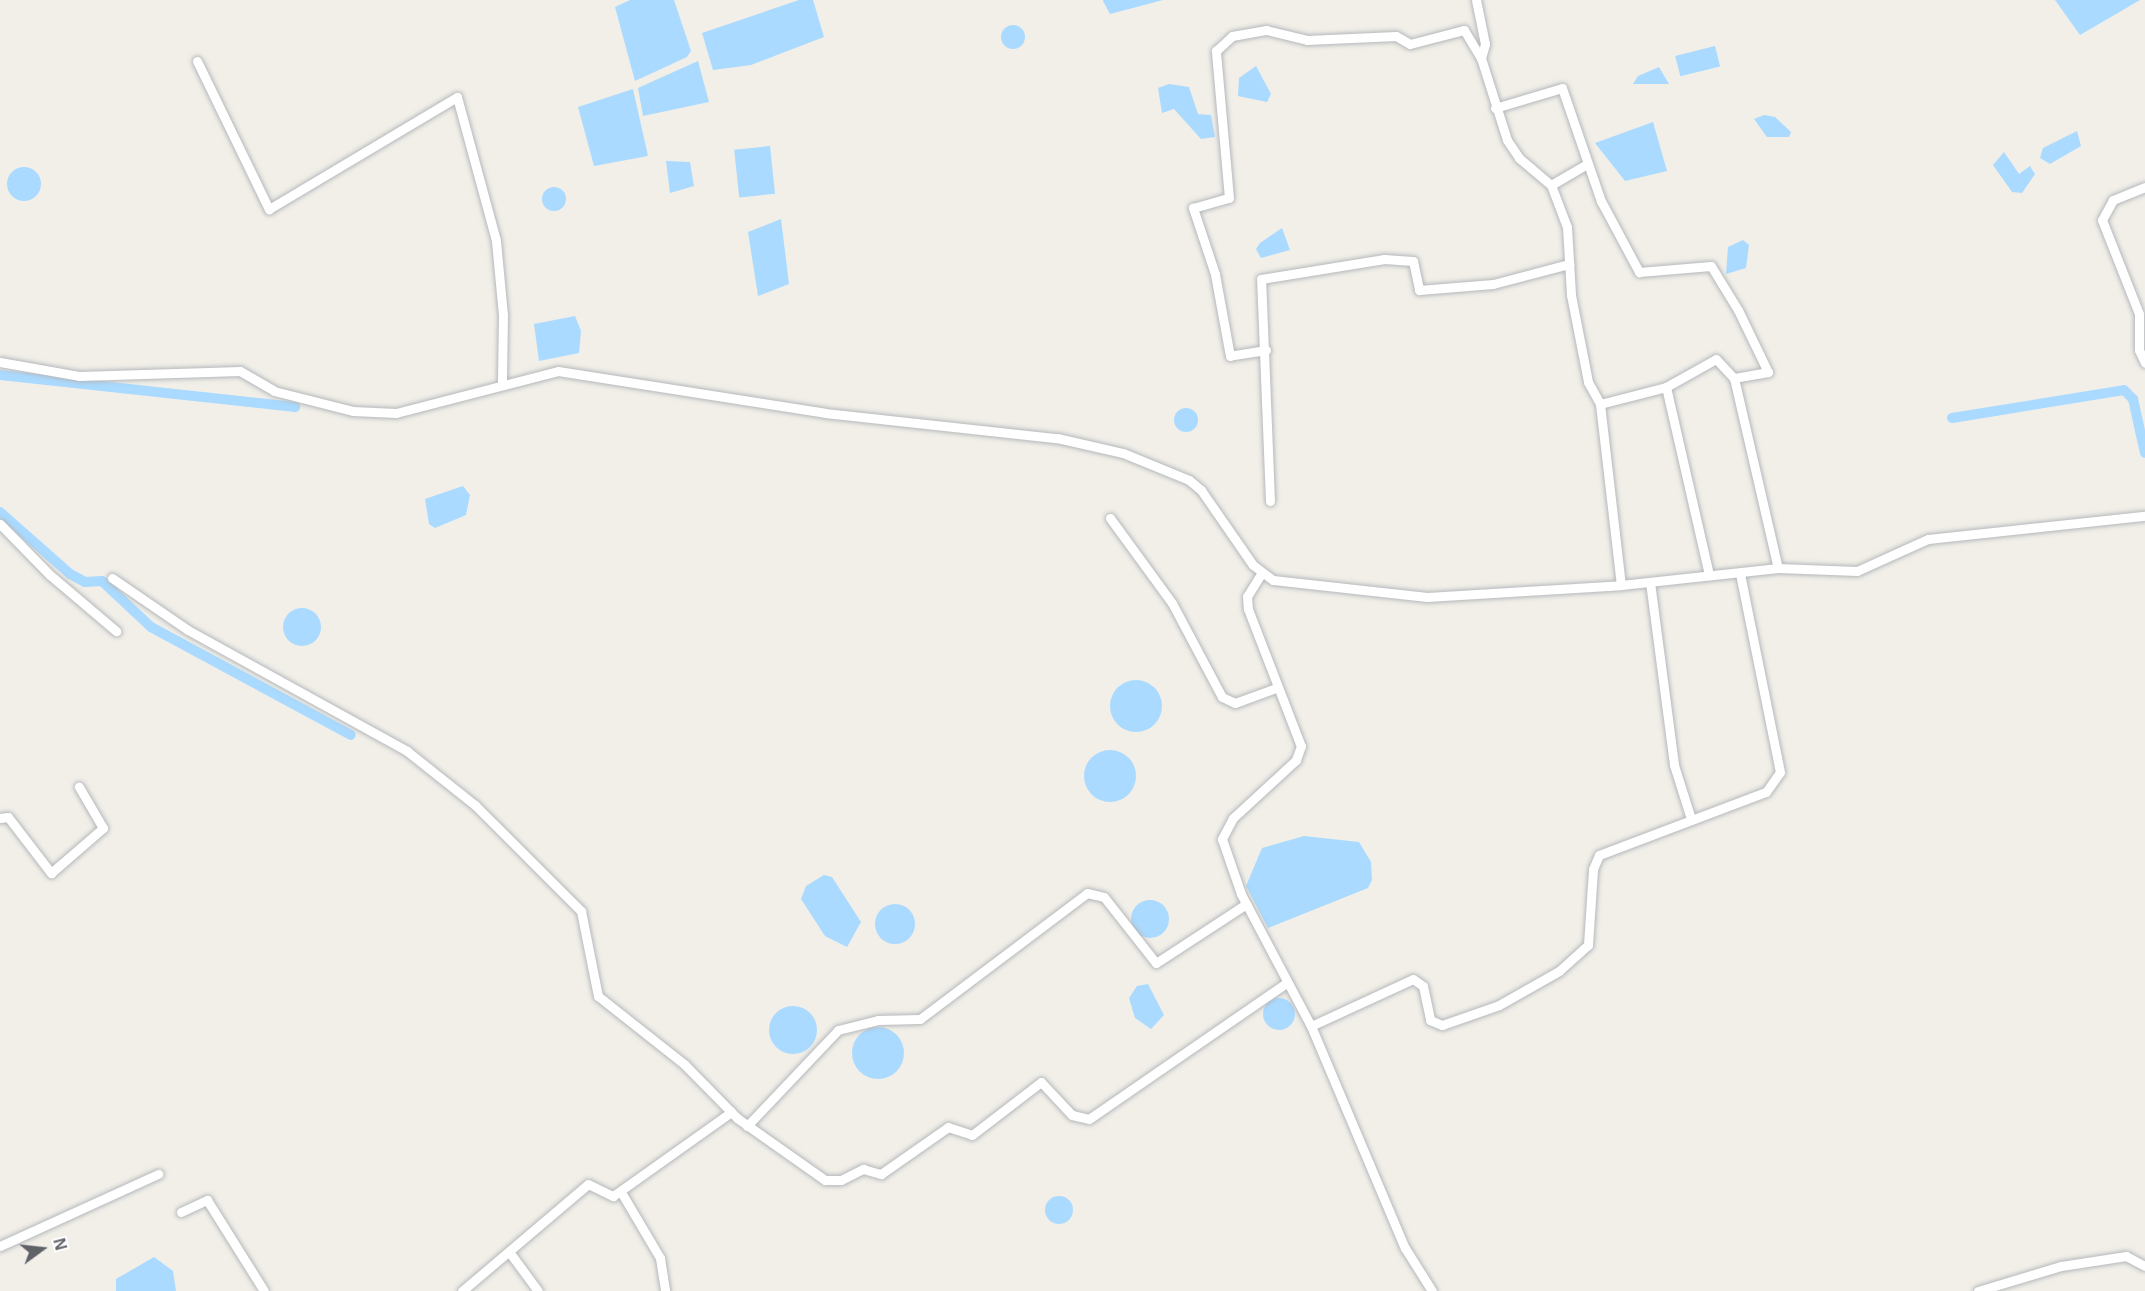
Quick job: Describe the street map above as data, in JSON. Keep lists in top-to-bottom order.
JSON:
{
  "north": "right"
}
